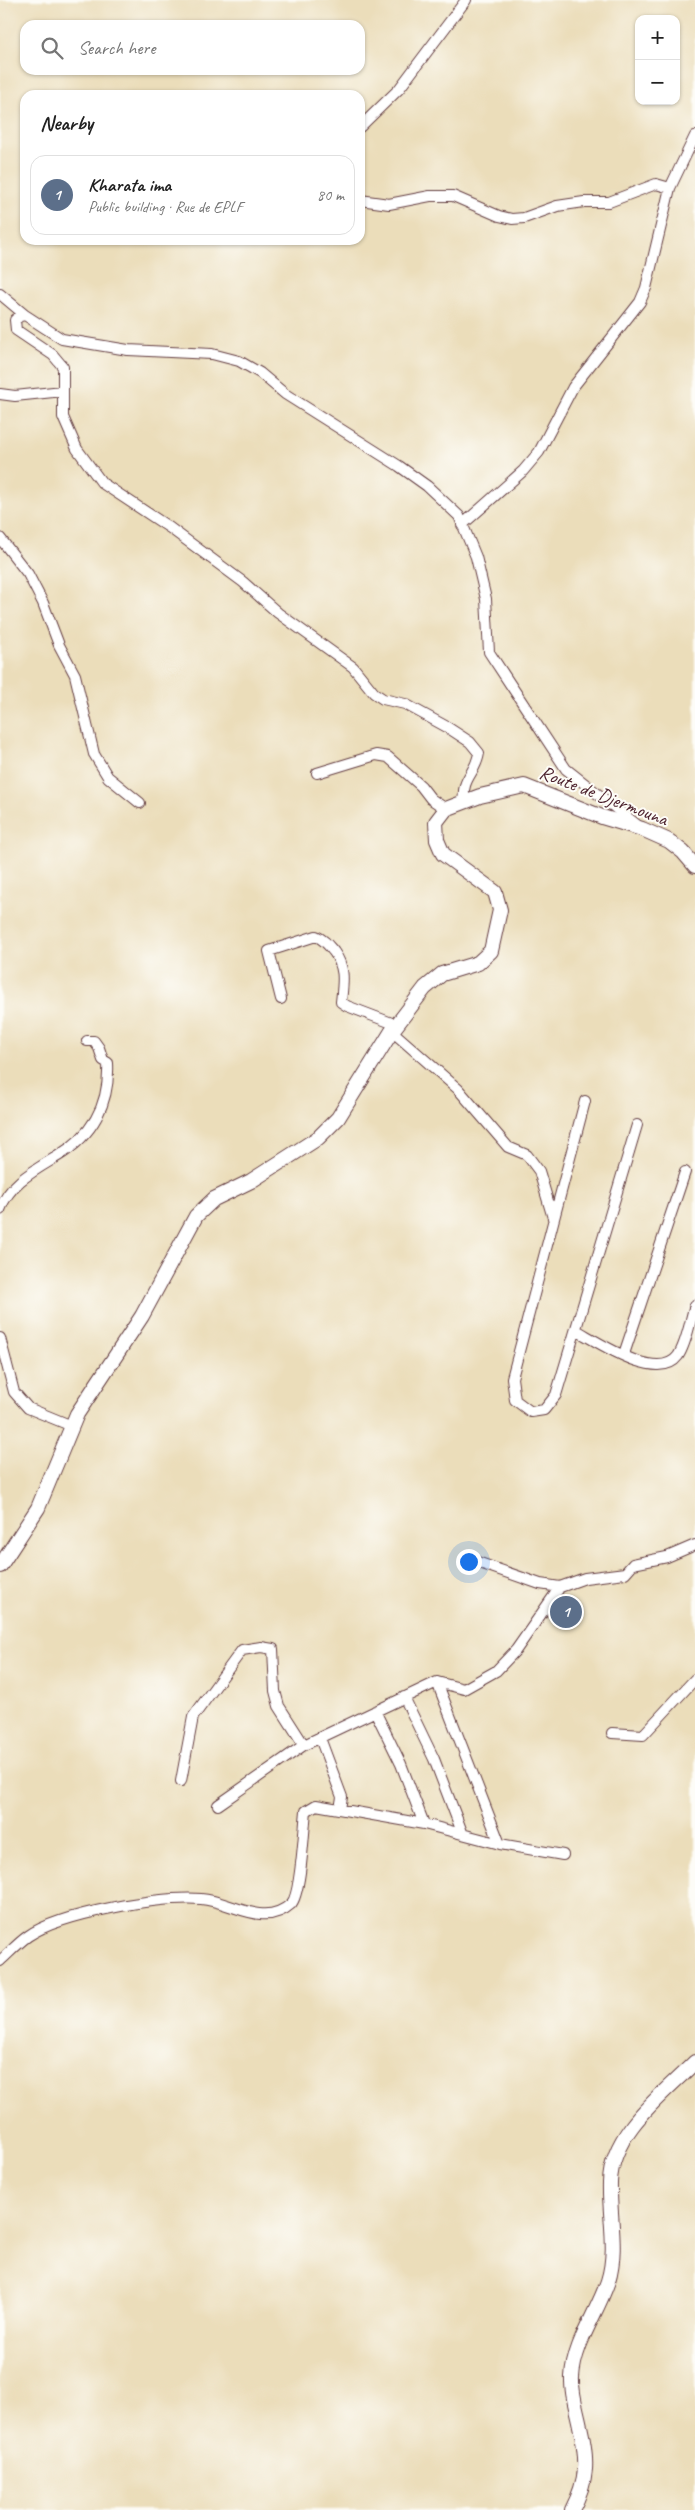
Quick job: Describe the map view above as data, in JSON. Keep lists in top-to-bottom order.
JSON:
{
  "streets": {
    "street": ["Route de Djermouna"]
  },
  "page": {
    "map_buttons": ["+", "−"],
    "search": "Search here",
    "heading": "Nearby",
    "list": [
      {
        "mark": "1",
        "name": "Kharata ima",
        "note": "Public building · Rue de EPLF",
        "value": "80 m"
      }
    ],
    "pins": "1"
  }
}
